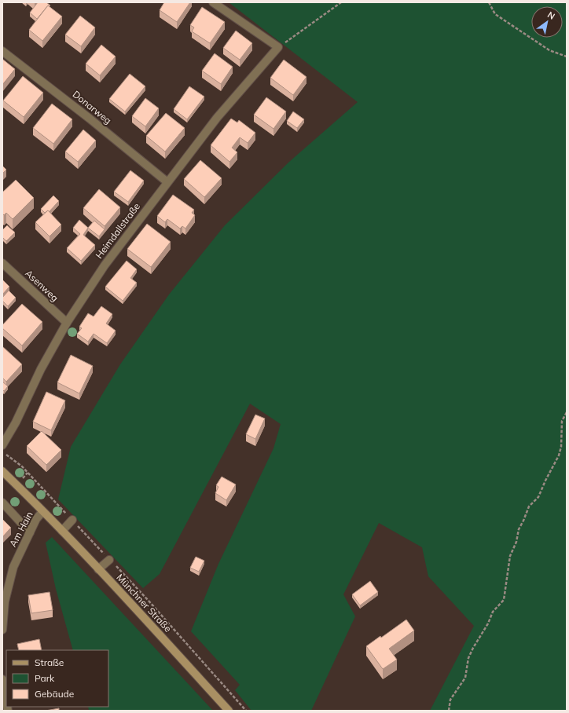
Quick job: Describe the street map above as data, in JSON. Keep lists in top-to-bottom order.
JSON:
{
  "streets": {
    "main road": ["Münchner Straße"],
    "street": [
      "Donarweg",
      "Heimdallstraße",
      "Asenweg",
      "Am Hain"
    ]
  },
  "crossings": [
    ["Donarweg", "Heimdallstraße"],
    ["Heimdallstraße", "Asenweg"],
    ["Am Hain", "Münchner Straße"]
  ],
  "legend": ["Straße", "Park", "Gebäude"],
  "north": "top right"
}
